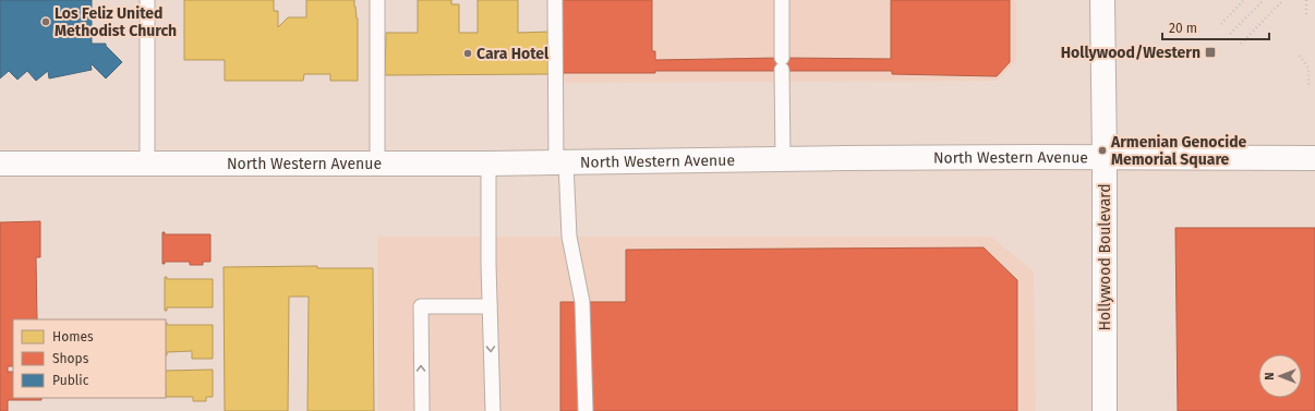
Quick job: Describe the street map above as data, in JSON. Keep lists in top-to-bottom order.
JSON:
{
  "streets": {
    "main road": ["North Western Avenue", "Hollywood Boulevard"]
  },
  "crossings": [
    ["North Western Avenue", "Hollywood Boulevard"]
  ],
  "places": {
    "other": ["Los Feliz United Methodist Church", "Cara Hotel", "Armenian Genocide Memorial Square"],
    "transit": ["Hollywood/Western"]
  },
  "legend": ["Homes", "Shops", "Public"],
  "scale_bar": "20 m",
  "north": "left"
}
